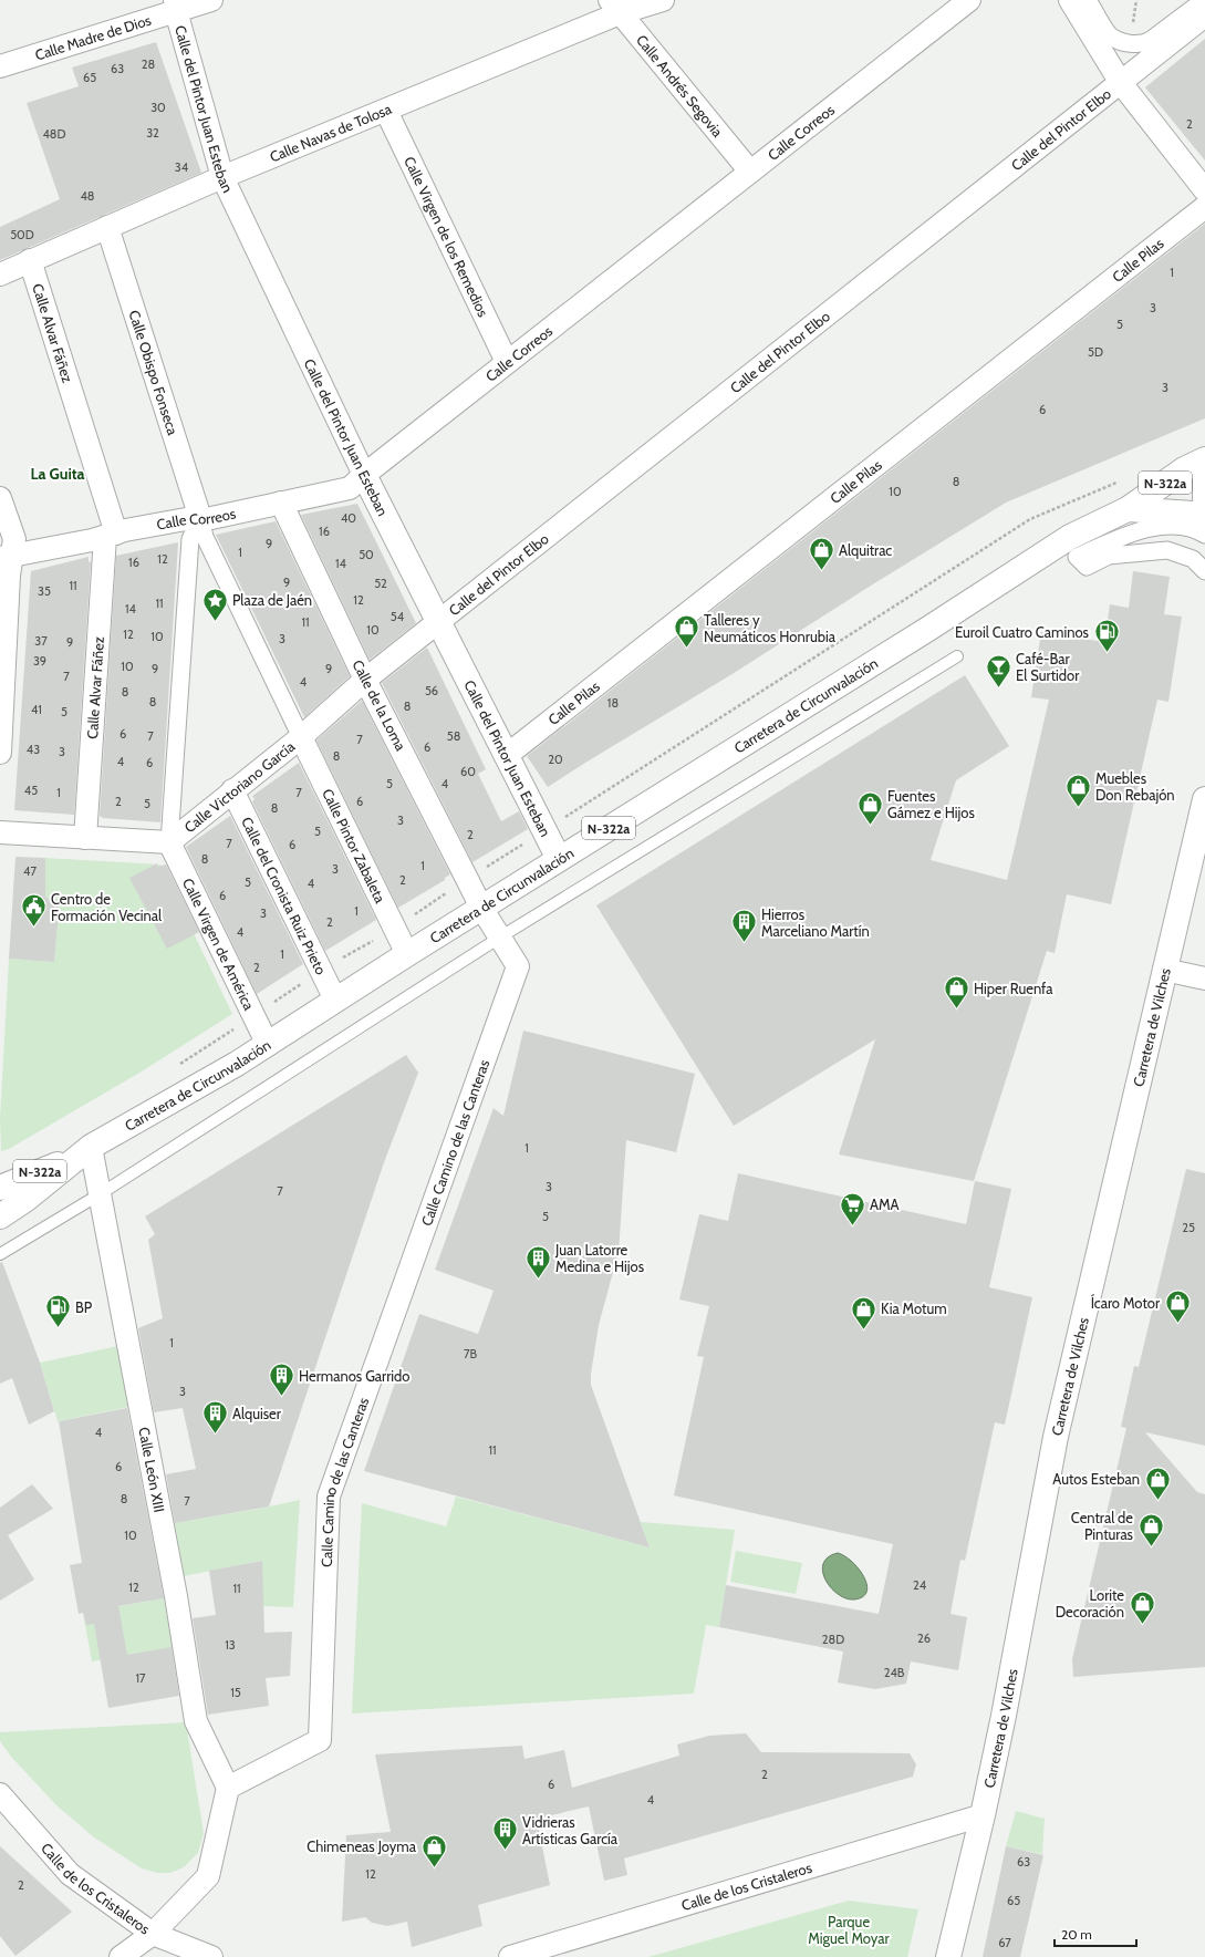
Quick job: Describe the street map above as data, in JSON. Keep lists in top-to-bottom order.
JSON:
{
  "streets": {
    "main road": [
      "Calle del Pintor Juan Esteban",
      "N-322a",
      "Carretera de Circunvalación",
      "Carretera de Vilches"
    ],
    "street": [
      "Calle Madre de Dios",
      "Calle Andrés Segovia",
      "Calle del Pintor Elbo",
      "Calle Navas de Tolosa",
      "Calle Correos",
      "Calle Virgen de los Remedios",
      "Calle Pilas",
      "Calle Alvar Fáñez",
      "Calle Obispo Fonseca",
      "Calle de la Loma",
      "Calle Victoriano García",
      "Calle Pintor Zabaleta",
      "Calle del Cronista Ruiz Prieto",
      "Calle Virgen de América",
      "Calle Camino de las Canteras",
      "Calle León XIII",
      "Calle de los Cristaleros"
    ]
  },
  "crossings": [
    ["Calle Madre de Dios", "Calle del Pintor Juan Esteban"],
    ["Calle Andrés Segovia", "Calle Navas de Tolosa"],
    ["Calle Andrés Segovia", "Calle Correos"],
    ["Calle del Pintor Juan Esteban", "Calle del Pintor Elbo"],
    ["Calle del Pintor Juan Esteban", "Calle Navas de Tolosa"],
    ["Calle del Pintor Juan Esteban", "Calle Correos"],
    ["Calle del Pintor Juan Esteban", "Calle Pilas"],
    ["Calle del Pintor Juan Esteban", "Carretera de Circunvalación"],
    ["Calle del Pintor Juan Esteban", "Calle Victoriano García"],
    ["Calle del Pintor Elbo", "Calle Victoriano García"],
    ["Calle Navas de Tolosa", "Calle Virgen de los Remedios"],
    ["Calle Navas de Tolosa", "Calle Alvar Fáñez"],
    ["Calle Navas de Tolosa", "Calle Obispo Fonseca"],
    ["Calle Correos", "Calle Virgen de los Remedios"],
    ["Calle Correos", "Calle Alvar Fáñez"],
    ["Calle Correos", "Calle Obispo Fonseca"],
    ["Calle Correos", "Calle de la Loma"],
    ["Calle Alvar Fáñez", "Calle Victoriano García"],
    ["Calle de la Loma", "Carretera de Circunvalación"],
    ["Calle de la Loma", "Calle Victoriano García"],
    ["Calle de la Loma", "Calle Camino de las Canteras"],
    ["Carretera de Circunvalación", "Calle Pintor Zabaleta"],
    ["Carretera de Circunvalación", "Calle del Cronista Ruiz Prieto"],
    ["Carretera de Circunvalación", "Calle Virgen de América"],
    ["Carretera de Circunvalación", "Calle Camino de las Canteras"],
    ["Carretera de Circunvalación", "Calle León XIII"],
    ["Calle Victoriano García", "Calle Pintor Zabaleta"],
    ["Calle Victoriano García", "Calle del Cronista Ruiz Prieto"],
    ["Calle Victoriano García", "Calle Virgen de América"],
    ["Carretera de Vilches", "Calle de los Cristaleros"],
    ["Calle Camino de las Canteras", "Calle León XIII"]
  ],
  "districts": ["La Guita"],
  "parks": ["Parque Miguel Moyar"],
  "places": {
    "shop": [
      "Alquitrac",
      "Talleres y Neumáticos Honrubia",
      "Muebles Don Rebajón",
      "Fuentes Gámez e Hijos",
      "Hiper Ruenfa",
      "Ícaro Motor",
      "Kia Motum",
      "Autos Esteban",
      "Central de Pinturas",
      "Lorite Decoración",
      "Chimeneas Joyma"
    ],
    "place": ["Plaza de Jaén"],
    "fuel station": ["Euroil Cuatro Caminos", "BP"],
    "bar": ["Café-Bar El Surtidor"],
    "public building": ["Centro de Formación Vecinal"],
    "building": [
      "Hierros Marceliano Martín",
      "Juan Latorre Medina e Hijos",
      "Hermanos Garrido",
      "Alquiser",
      "Vidrieras Artísticas García"
    ],
    "supermarket": ["AMA"]
  },
  "house_numbers": [
    "28",
    "63",
    "65",
    "30",
    "2",
    "32",
    "48D",
    "34",
    "48",
    "50D",
    "1",
    "3",
    "5",
    "5D",
    "3",
    "6",
    "8",
    "10",
    "40",
    "16",
    "9",
    "1",
    "50",
    "12",
    "16",
    "14",
    "9",
    "52",
    "11",
    "35",
    "12",
    "11",
    "14",
    "54",
    "11",
    "10",
    "12",
    "10",
    "3",
    "37",
    "9",
    "39",
    "10",
    "9",
    "9",
    "7",
    "4",
    "56",
    "8",
    "8",
    "18",
    "8",
    "41",
    "5",
    "6",
    "7",
    "58",
    "7",
    "6",
    "43",
    "3",
    "8",
    "20",
    "4",
    "6",
    "60",
    "5",
    "4",
    "45",
    "1",
    "7",
    "2",
    "6",
    "5",
    "8",
    "3",
    "5",
    "2",
    "7",
    "6",
    "8",
    "1",
    "3",
    "47",
    "2",
    "5",
    "4",
    "6",
    "1",
    "3",
    "2",
    "4",
    "1",
    "2",
    "1",
    "3",
    "7",
    "5",
    "25",
    "1",
    "7B",
    "3",
    "4",
    "11",
    "6",
    "8",
    "7",
    "10",
    "24",
    "12",
    "11",
    "26",
    "28D",
    "13",
    "24B",
    "17",
    "15",
    "2",
    "6",
    "4",
    "63",
    "12",
    "2",
    "65",
    "67"
  ],
  "scale_bar": "20 m"
}
